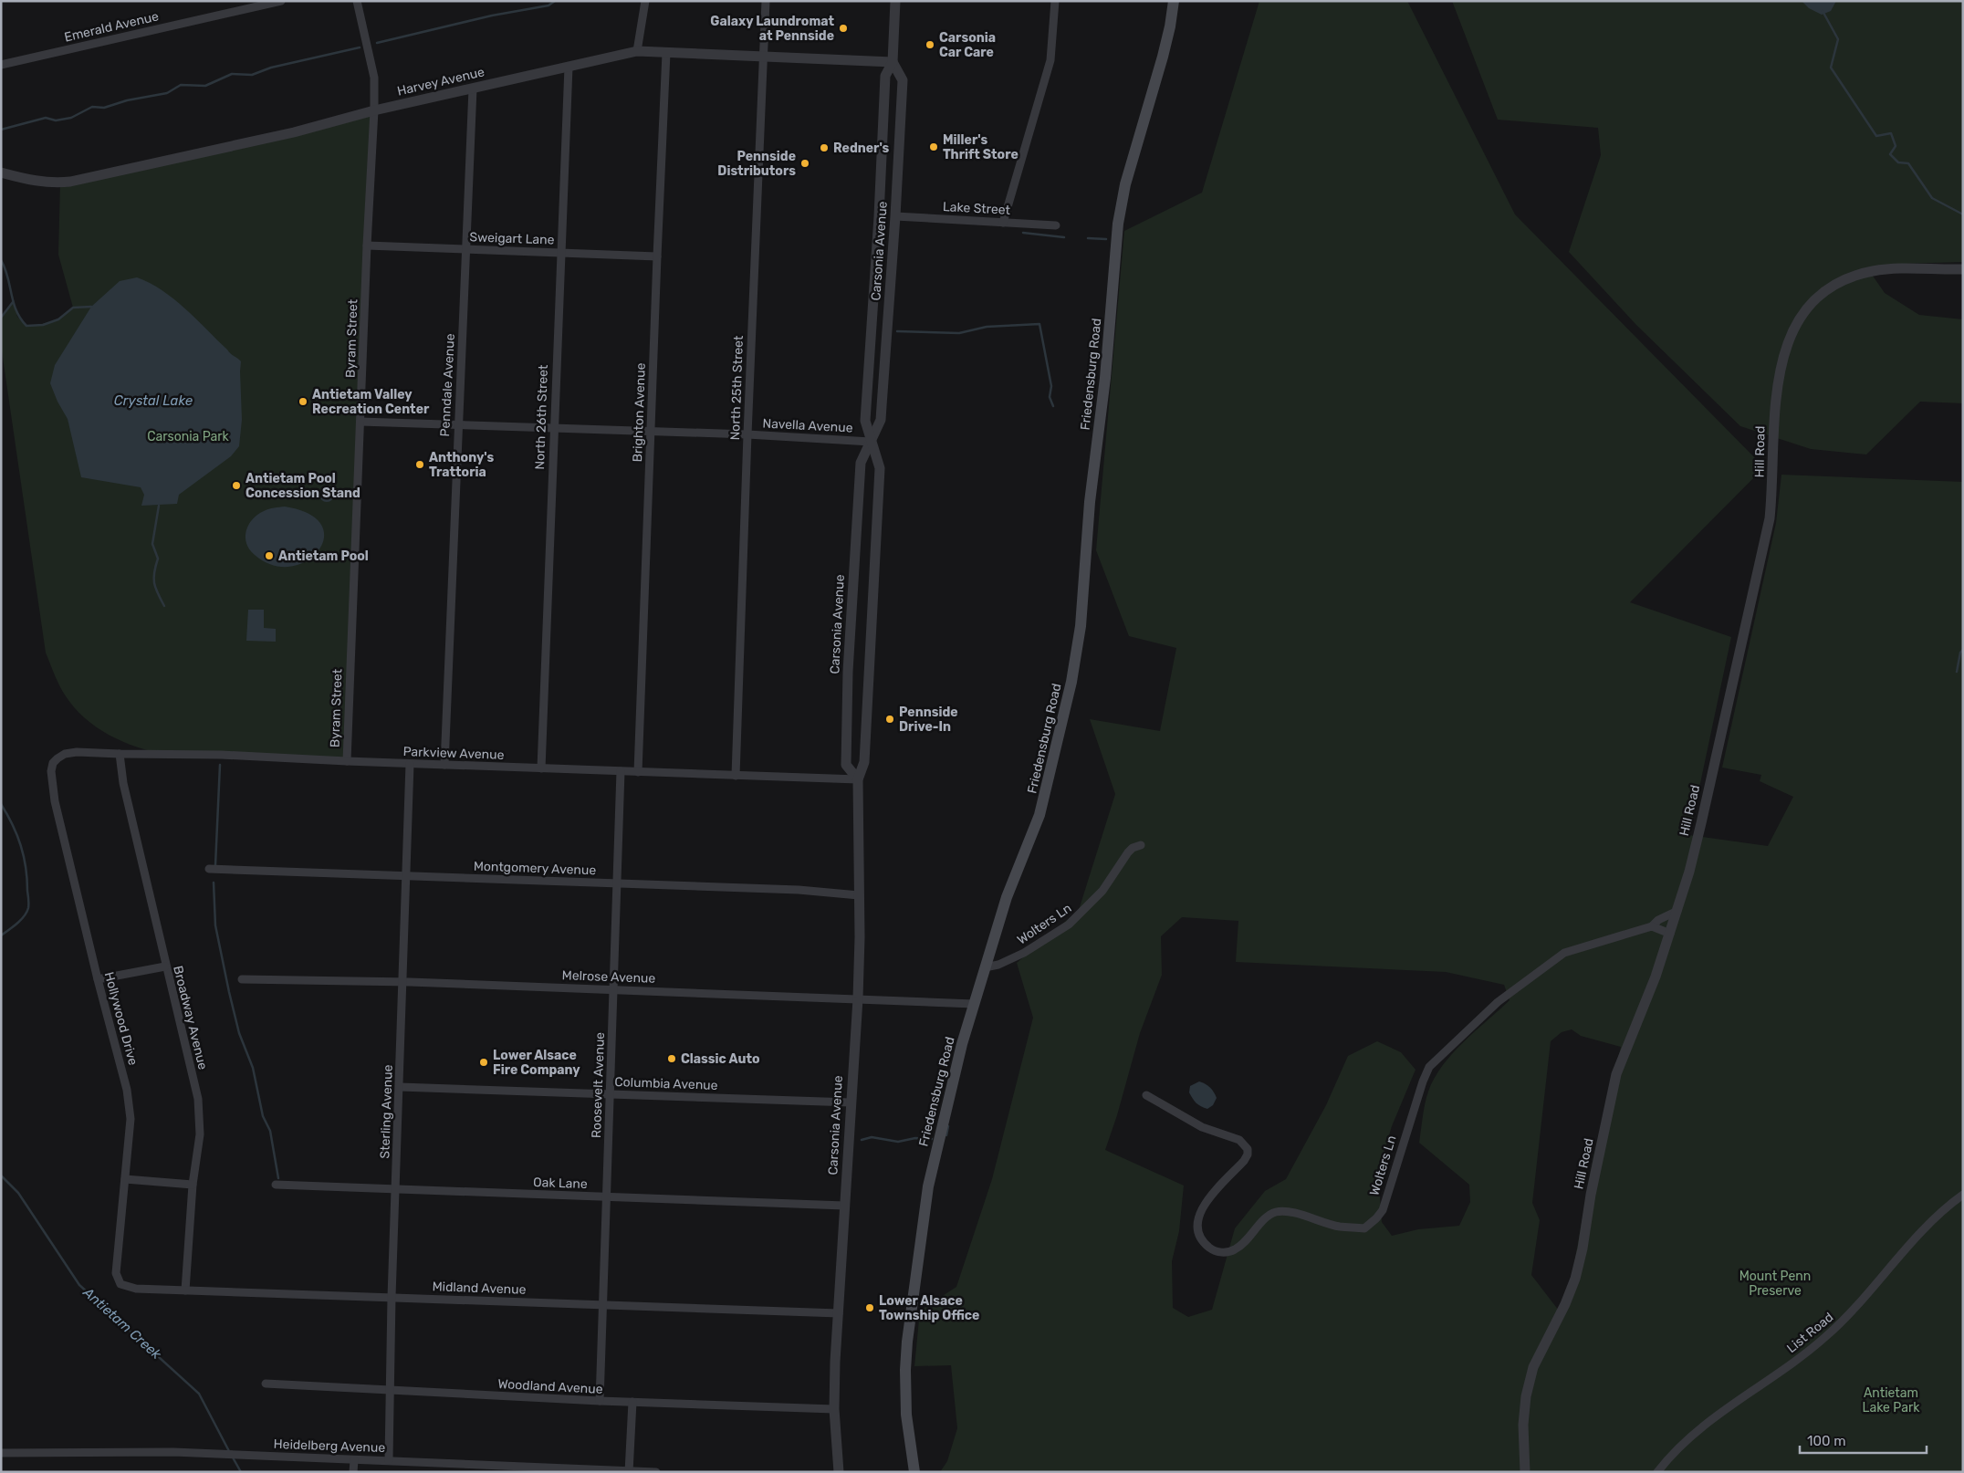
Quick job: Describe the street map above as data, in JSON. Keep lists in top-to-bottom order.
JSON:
{
  "streets": {
    "main road": ["Friedensburg Road"],
    "street": [
      "Emerald Avenue",
      "Harvey Avenue",
      "Lake Street",
      "Sweigart Lane",
      "Carsonia Avenue",
      "Byram Street",
      "Penndale Avenue",
      "North 25th Street",
      "Brighton Avenue",
      "North 26th Street",
      "Navella Avenue",
      "Hill Road",
      "Parkview Avenue",
      "Montgomery Avenue",
      "Wolters Ln",
      "Melrose Avenue",
      "Broadway Avenue",
      "Hollywood Drive",
      "Columbia Avenue",
      "Roosevelt Avenue",
      "Sterling Avenue",
      "Oak Lane",
      "Midland Avenue",
      "List Road",
      "Woodland Avenue",
      "Heidelberg Avenue"
    ]
  },
  "crossings": [
    ["Harvey Avenue", "Carsonia Avenue"],
    ["Harvey Avenue", "Byram Street"],
    ["Harvey Avenue", "Penndale Avenue"],
    ["Harvey Avenue", "North 25th Street"],
    ["Harvey Avenue", "Brighton Avenue"],
    ["Harvey Avenue", "North 26th Street"],
    ["Lake Street", "Carsonia Avenue"],
    ["Sweigart Lane", "Byram Street"],
    ["Sweigart Lane", "Penndale Avenue"],
    ["Sweigart Lane", "Brighton Avenue"],
    ["Sweigart Lane", "North 26th Street"],
    ["Carsonia Avenue", "Navella Avenue"],
    ["Carsonia Avenue", "Parkview Avenue"],
    ["Carsonia Avenue", "Montgomery Avenue"],
    ["Carsonia Avenue", "Melrose Avenue"],
    ["Carsonia Avenue", "Columbia Avenue"],
    ["Carsonia Avenue", "Oak Lane"],
    ["Carsonia Avenue", "Midland Avenue"],
    ["Carsonia Avenue", "Woodland Avenue"],
    ["Byram Street", "Navella Avenue"],
    ["Byram Street", "Parkview Avenue"],
    ["Friedensburg Road", "Wolters Ln"],
    ["Friedensburg Road", "Melrose Avenue"],
    ["Penndale Avenue", "Navella Avenue"],
    ["Penndale Avenue", "Parkview Avenue"],
    ["North 25th Street", "Navella Avenue"],
    ["North 25th Street", "Parkview Avenue"],
    ["Brighton Avenue", "Navella Avenue"],
    ["Brighton Avenue", "Parkview Avenue"],
    ["North 26th Street", "Navella Avenue"],
    ["North 26th Street", "Parkview Avenue"],
    ["Parkview Avenue", "Broadway Avenue"],
    ["Parkview Avenue", "Hollywood Drive"],
    ["Parkview Avenue", "Roosevelt Avenue"],
    ["Parkview Avenue", "Sterling Avenue"],
    ["Montgomery Avenue", "Roosevelt Avenue"],
    ["Montgomery Avenue", "Sterling Avenue"],
    ["Melrose Avenue", "Roosevelt Avenue"],
    ["Melrose Avenue", "Sterling Avenue"],
    ["Broadway Avenue", "Midland Avenue"],
    ["Hollywood Drive", "Midland Avenue"],
    ["Columbia Avenue", "Roosevelt Avenue"],
    ["Columbia Avenue", "Sterling Avenue"],
    ["Roosevelt Avenue", "Oak Lane"],
    ["Roosevelt Avenue", "Midland Avenue"],
    ["Roosevelt Avenue", "Woodland Avenue"],
    ["Sterling Avenue", "Oak Lane"],
    ["Sterling Avenue", "Midland Avenue"],
    ["Sterling Avenue", "Woodland Avenue"],
    ["Sterling Avenue", "Heidelberg Avenue"]
  ],
  "water": ["Crystal Lake", "Antietam Creek"],
  "parks": ["Carsonia Park", "Mount Penn Preserve", "Antietam Lake Park"],
  "places": [
    "Galaxy Laundromat at Pennside",
    "Carsonia Car Care",
    "Miller's Thrift Store",
    "Redner's",
    "Pennside Distributors",
    "Antietam Valley Recreation Center",
    "Anthony's Trattoria",
    "Antietam Pool Concession Stand",
    "Antietam Pool",
    "Pennside Drive-In",
    "Classic Auto",
    "Lower Alsace Fire Company",
    "Lower Alsace Township Office"
  ],
  "scale_bar": "100 m"
}
